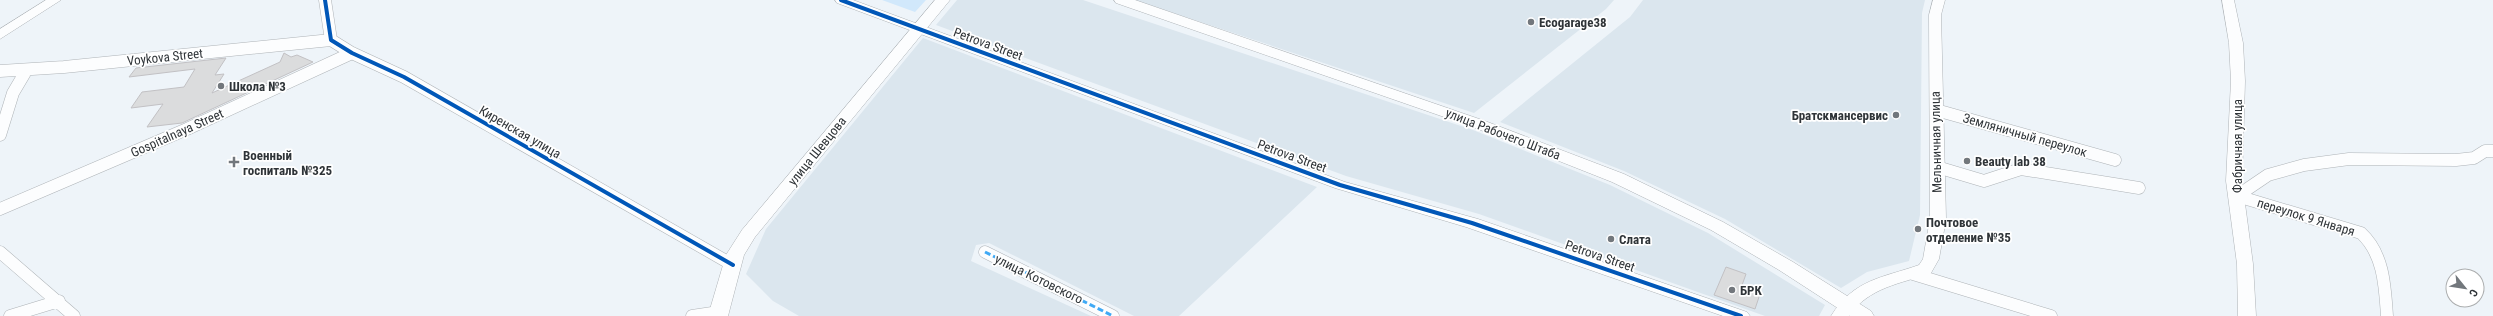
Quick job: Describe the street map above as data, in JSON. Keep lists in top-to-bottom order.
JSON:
{
  "streets": {
    "main road": ["улица Рабочего Штаба", "улица Шевцова"],
    "street": [
      "Petrova Street",
      "Voykova Street",
      "Киренская улица",
      "Gospitalnaya Street",
      "Земляничный переулок",
      "Мельничная улица",
      "Фабричная улица",
      "переулок 9 Января",
      "улица Котовского"
    ]
  },
  "crossings": [
    ["Petrova Street", "улица Шевцова"],
    ["Voykova Street", "Киренская улица"],
    ["Киренская улица", "Gospitalnaya Street"],
    ["Киренская улица", "улица Шевцова"],
    ["Земляничный переулок", "Мельничная улица"],
    ["Фабричная улица", "переулок 9 Января"]
  ],
  "places": {
    "other": [
      "Ecogarage38",
      "Школа №3",
      "Братскмансервис",
      "Beauty lab 38",
      "Почтовое отделение №35",
      "Слата",
      "БРК"
    ],
    "health": ["Военный госпиталь №325"]
  },
  "north": "bottom right"
}
